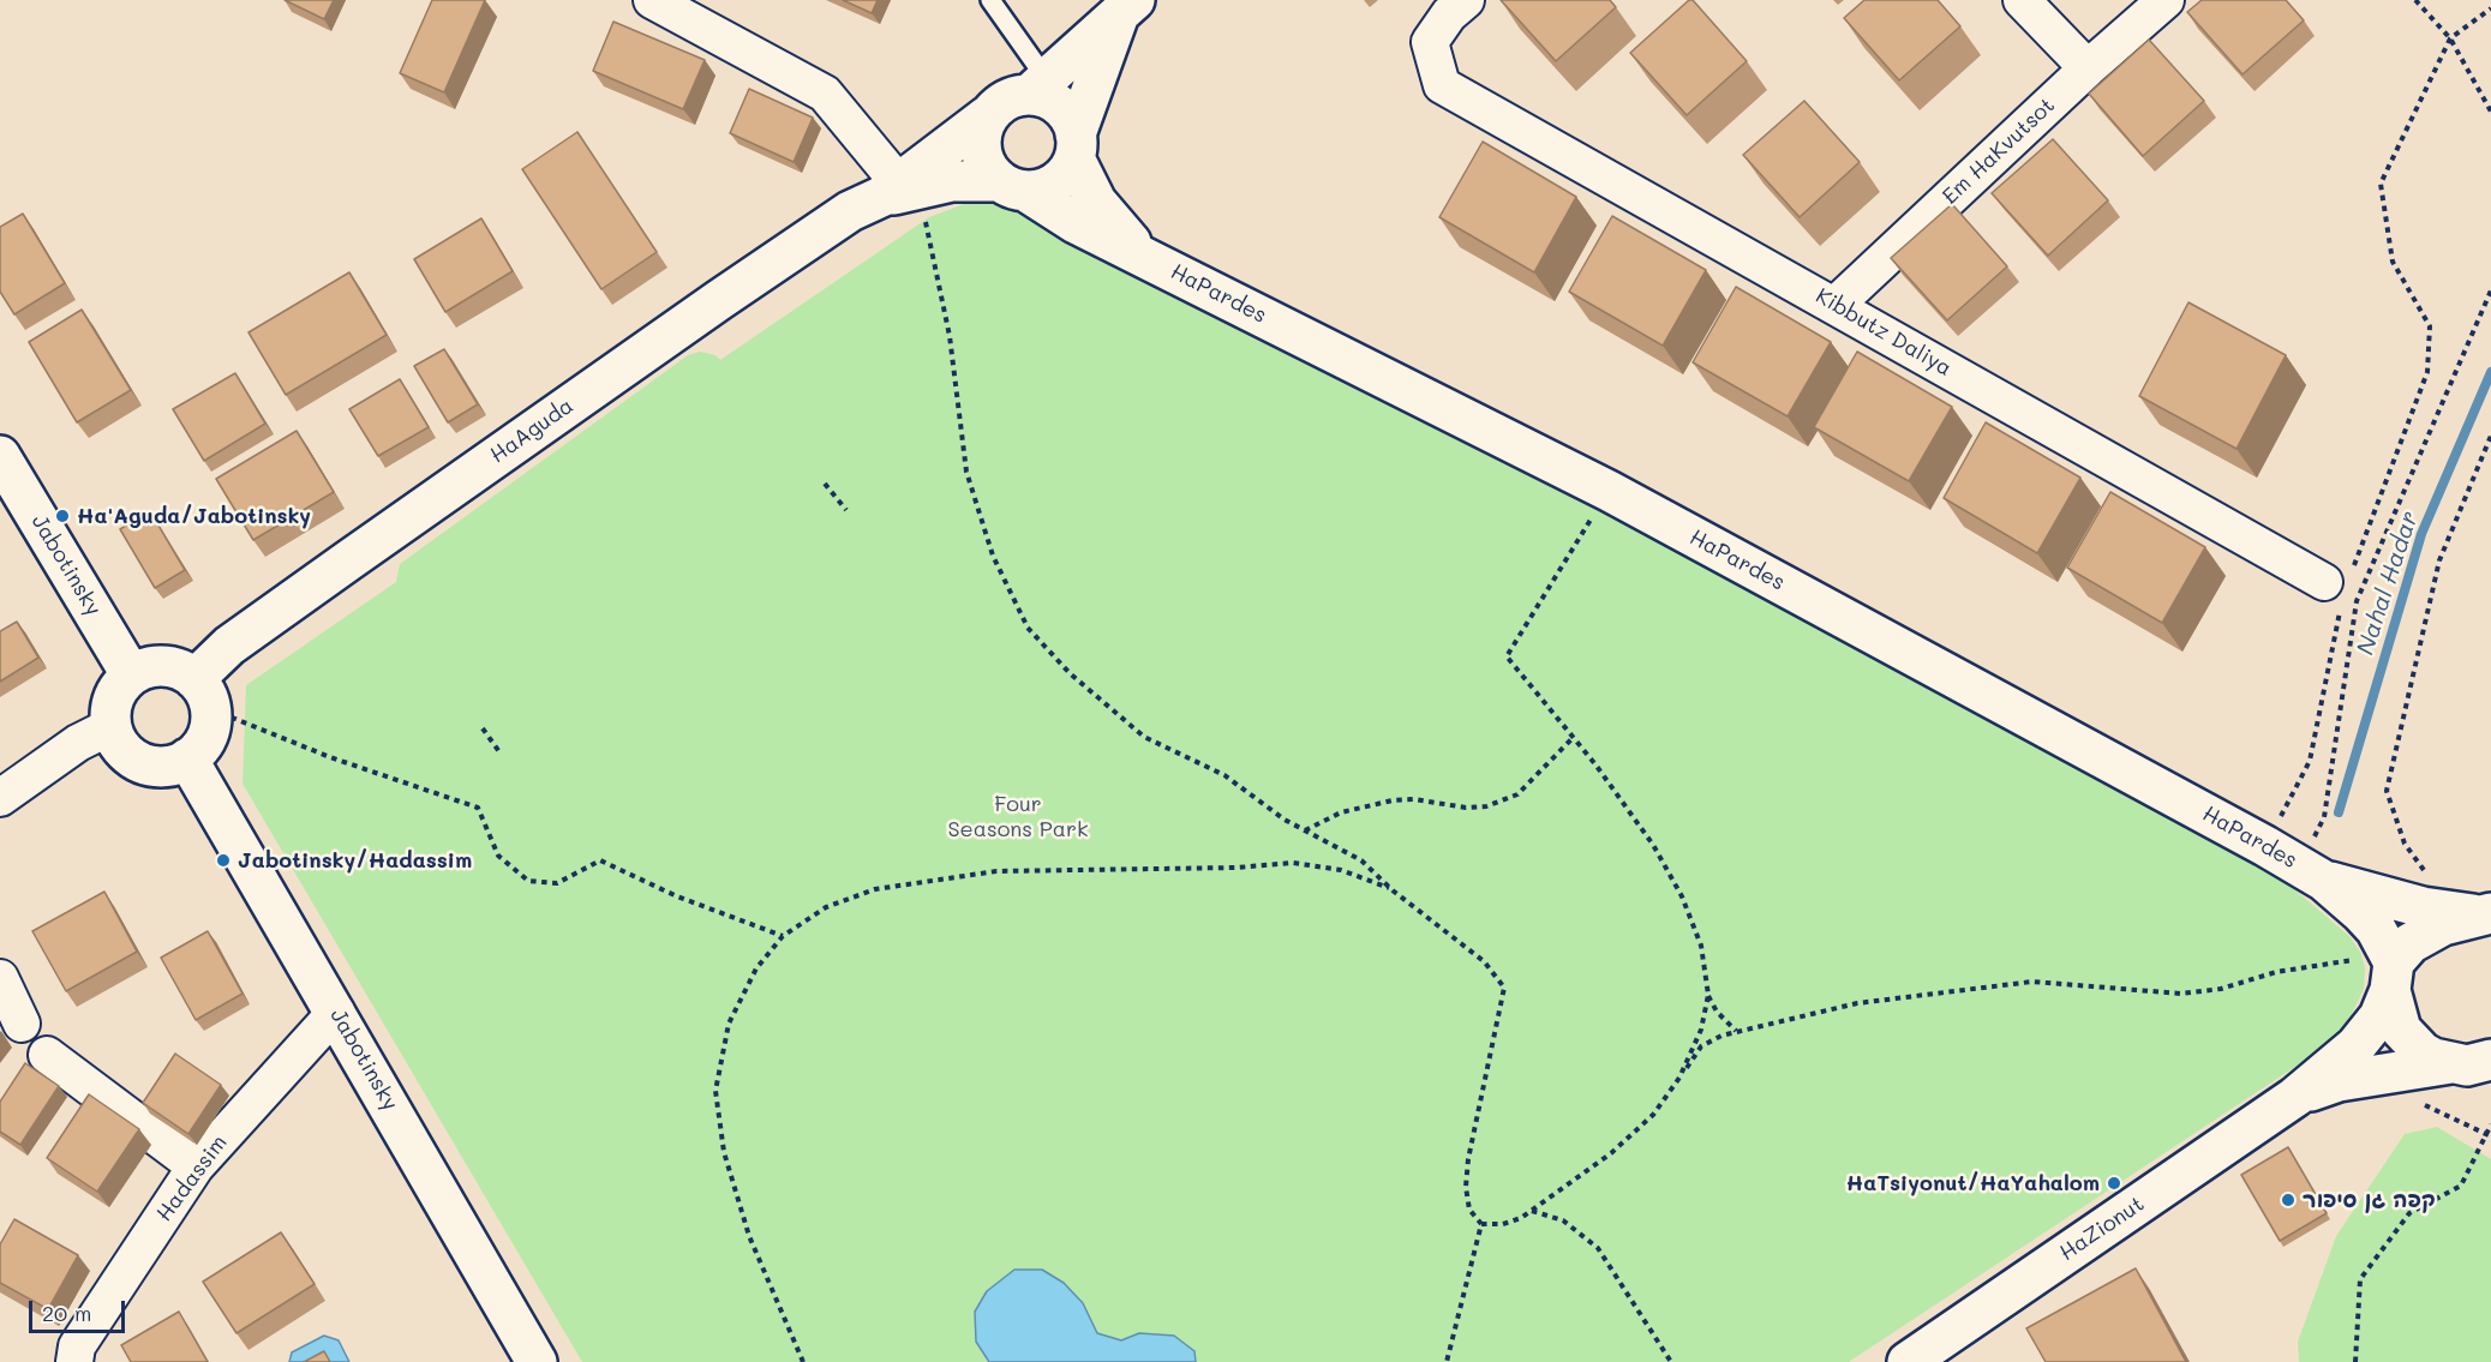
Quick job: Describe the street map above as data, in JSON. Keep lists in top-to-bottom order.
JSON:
{
  "streets": {
    "street": [
      "Em HaKvutsot",
      "HaPardes",
      "Kibbutz Daliya",
      "HaAguda",
      "Jabotinsky",
      "Hadassim",
      "HaZionut"
    ]
  },
  "crossings": [
    ["Em HaKvutsot", "Kibbutz Daliya"],
    ["HaPardes", "HaAguda"],
    ["HaPardes", "HaZionut"],
    ["HaAguda", "Jabotinsky"],
    ["Jabotinsky", "Hadassim"]
  ],
  "water": ["Nahal Hadar"],
  "parks": ["Four Seasons Park"],
  "places": [
    "Ha'Aguda/Jabotinsky",
    "Jabotinsky/Hadassim",
    "HaTsiyonut/HaYahalom",
    "קפה גן סיפור"
  ],
  "scale_bar": "20 m"
}
